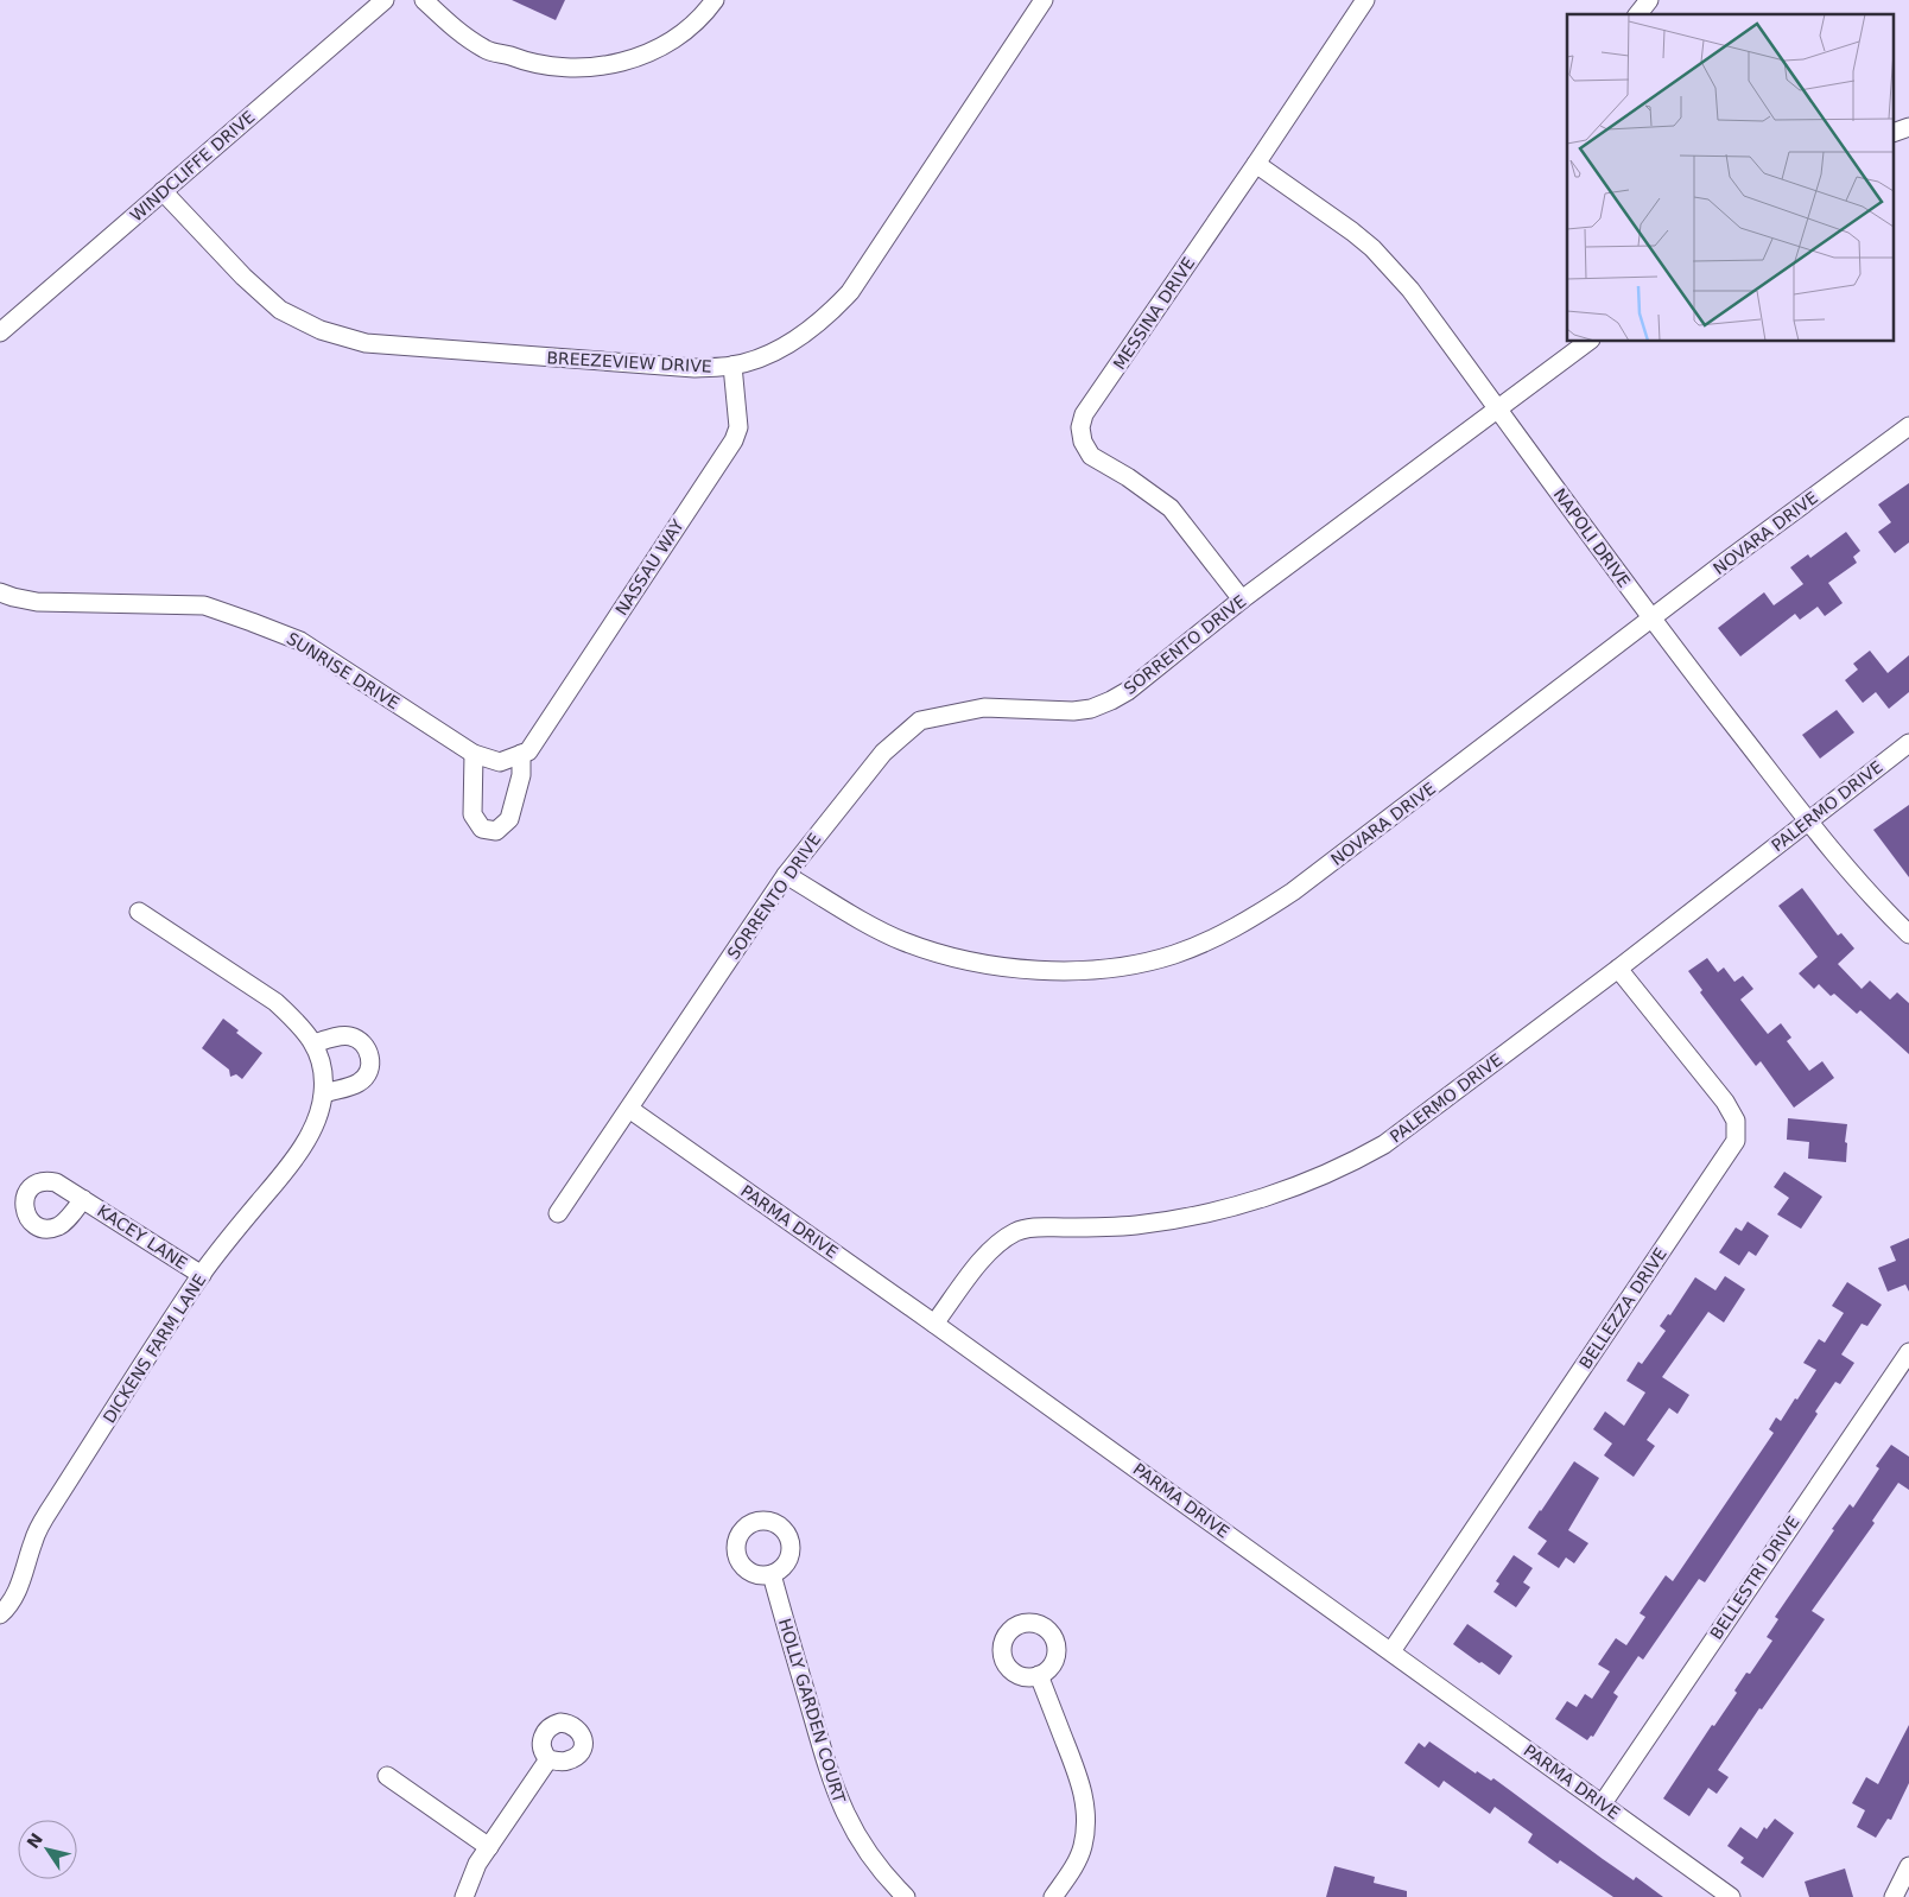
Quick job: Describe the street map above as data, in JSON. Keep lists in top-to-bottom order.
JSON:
{
  "streets": {
    "street": [
      "WINDCLIFFE DRIVE",
      "MESSINA DRIVE",
      "BREEZEVIEW DRIVE",
      "NOVARA DRIVE",
      "NAPOLI DRIVE",
      "NASSAU WAY",
      "SORRENTO DRIVE",
      "SUNRISE DRIVE",
      "PALERMO DRIVE",
      "PARMA DRIVE",
      "KACEY LANE",
      "BELLEZZA DRIVE",
      "DICKENS FARM LANE",
      "BELLESTRI DRIVE",
      "HOLLY GARDEN COURT"
    ]
  },
  "crossings": [
    ["WINDCLIFFE DRIVE", "BREEZEVIEW DRIVE"],
    ["MESSINA DRIVE", "NAPOLI DRIVE"],
    ["MESSINA DRIVE", "SORRENTO DRIVE"],
    ["BREEZEVIEW DRIVE", "NASSAU WAY"],
    ["NOVARA DRIVE", "NAPOLI DRIVE"],
    ["NOVARA DRIVE", "SORRENTO DRIVE"],
    ["NAPOLI DRIVE", "SORRENTO DRIVE"],
    ["NAPOLI DRIVE", "PALERMO DRIVE"],
    ["NASSAU WAY", "SUNRISE DRIVE"],
    ["SORRENTO DRIVE", "PARMA DRIVE"],
    ["PALERMO DRIVE", "PARMA DRIVE"],
    ["PALERMO DRIVE", "BELLEZZA DRIVE"],
    ["PARMA DRIVE", "BELLEZZA DRIVE"],
    ["PARMA DRIVE", "BELLESTRI DRIVE"],
    ["KACEY LANE", "DICKENS FARM LANE"]
  ],
  "north": "top left"
}
